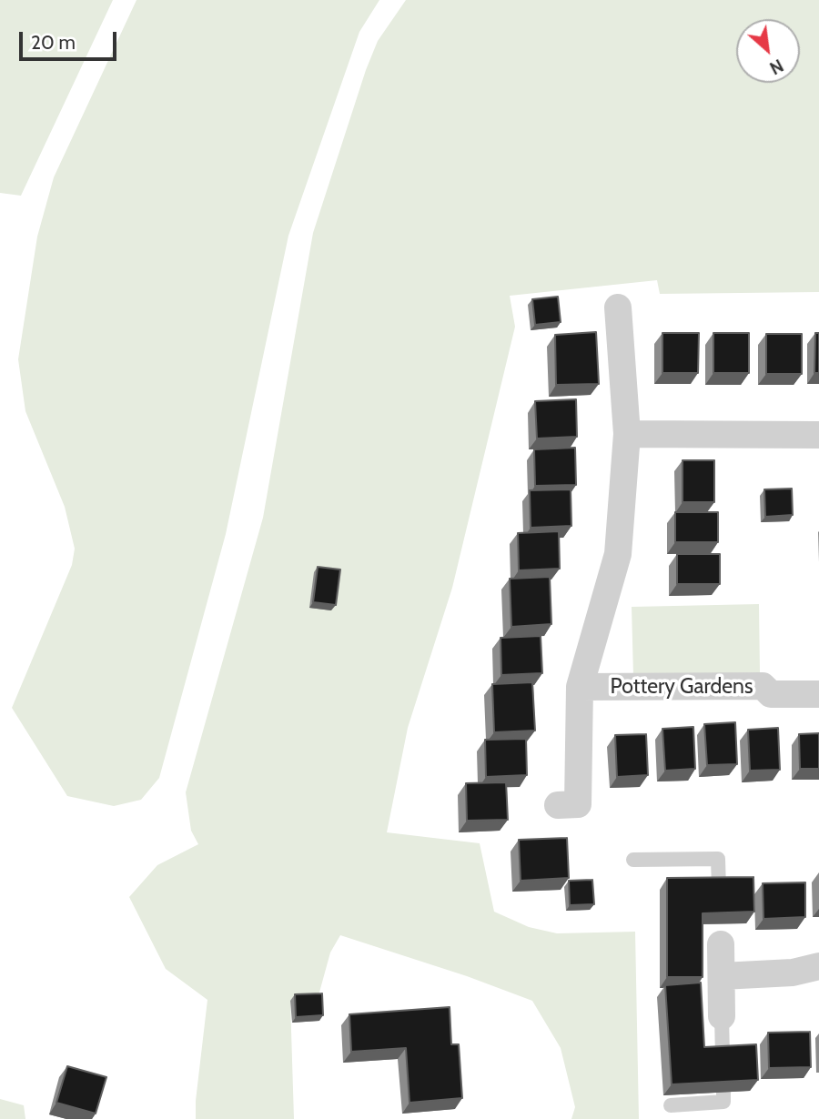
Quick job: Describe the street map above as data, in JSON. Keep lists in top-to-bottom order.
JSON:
{
  "streets": {
    "street": ["Pottery Gardens"]
  },
  "scale_bar": "20 m",
  "north": "bottom right"
}
